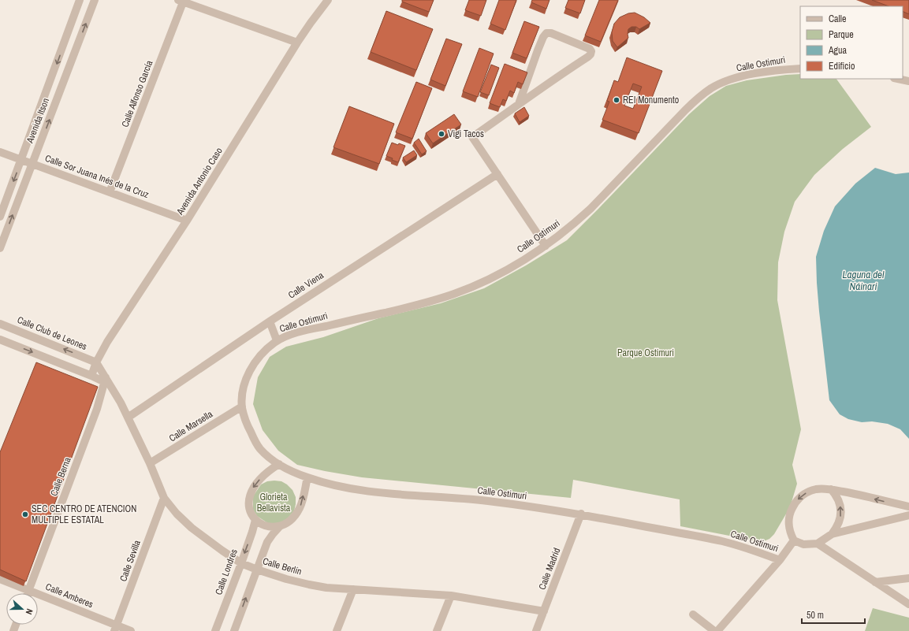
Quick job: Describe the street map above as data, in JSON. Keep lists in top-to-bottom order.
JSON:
{
  "streets": {
    "street": [
      "Calle Ostimuri",
      "Calle Alfonso García",
      "Avenida Itson",
      "Calle Sor Juana Inés de la Cruz",
      "Avenida Antonio Caso",
      "Calle Viena",
      "Calle Club de Leones",
      "Calle Marsella",
      "Calle Berna",
      "Calle Sevilla",
      "Calle Berlín",
      "Calle Madrid",
      "Calle Londres",
      "Calle Amberes"
    ]
  },
  "crossings": [
    ["Calle Ostimuri", "Calle Marsella"],
    ["Calle Ostimuri", "Calle Madrid"],
    ["Calle Ostimuri", "Calle Londres"],
    ["Calle Alfonso García", "Calle Sor Juana Inés de la Cruz"],
    ["Avenida Itson", "Calle Sor Juana Inés de la Cruz"],
    ["Calle Sor Juana Inés de la Cruz", "Avenida Antonio Caso"],
    ["Avenida Antonio Caso", "Calle Club de Leones"],
    ["Avenida Antonio Caso", "Calle Berlín"],
    ["Calle Viena", "Calle Berlín"],
    ["Calle Club de Leones", "Calle Berlín"],
    ["Calle Marsella", "Calle Berlín"],
    ["Calle Berna", "Calle Berlín"],
    ["Calle Berna", "Calle Amberes"],
    ["Calle Sevilla", "Calle Berlín"],
    ["Calle Sevilla", "Calle Amberes"],
    ["Calle Berlín", "Calle Madrid"],
    ["Calle Berlín", "Calle Londres"]
  ],
  "water": ["Laguna del Náinari"],
  "parks": ["Parque Ostimuri", "Glorieta Bellavista"],
  "places": ["REI Monumento", "Vigi Tacos", "SEC CENTRO DE ATENCION MULTIPLE ESTATAL"],
  "legend": [
    "Calle",
    "Parque",
    "Agua",
    "Edificio"
  ],
  "scale_bar": "50 m",
  "north": "right"
}
